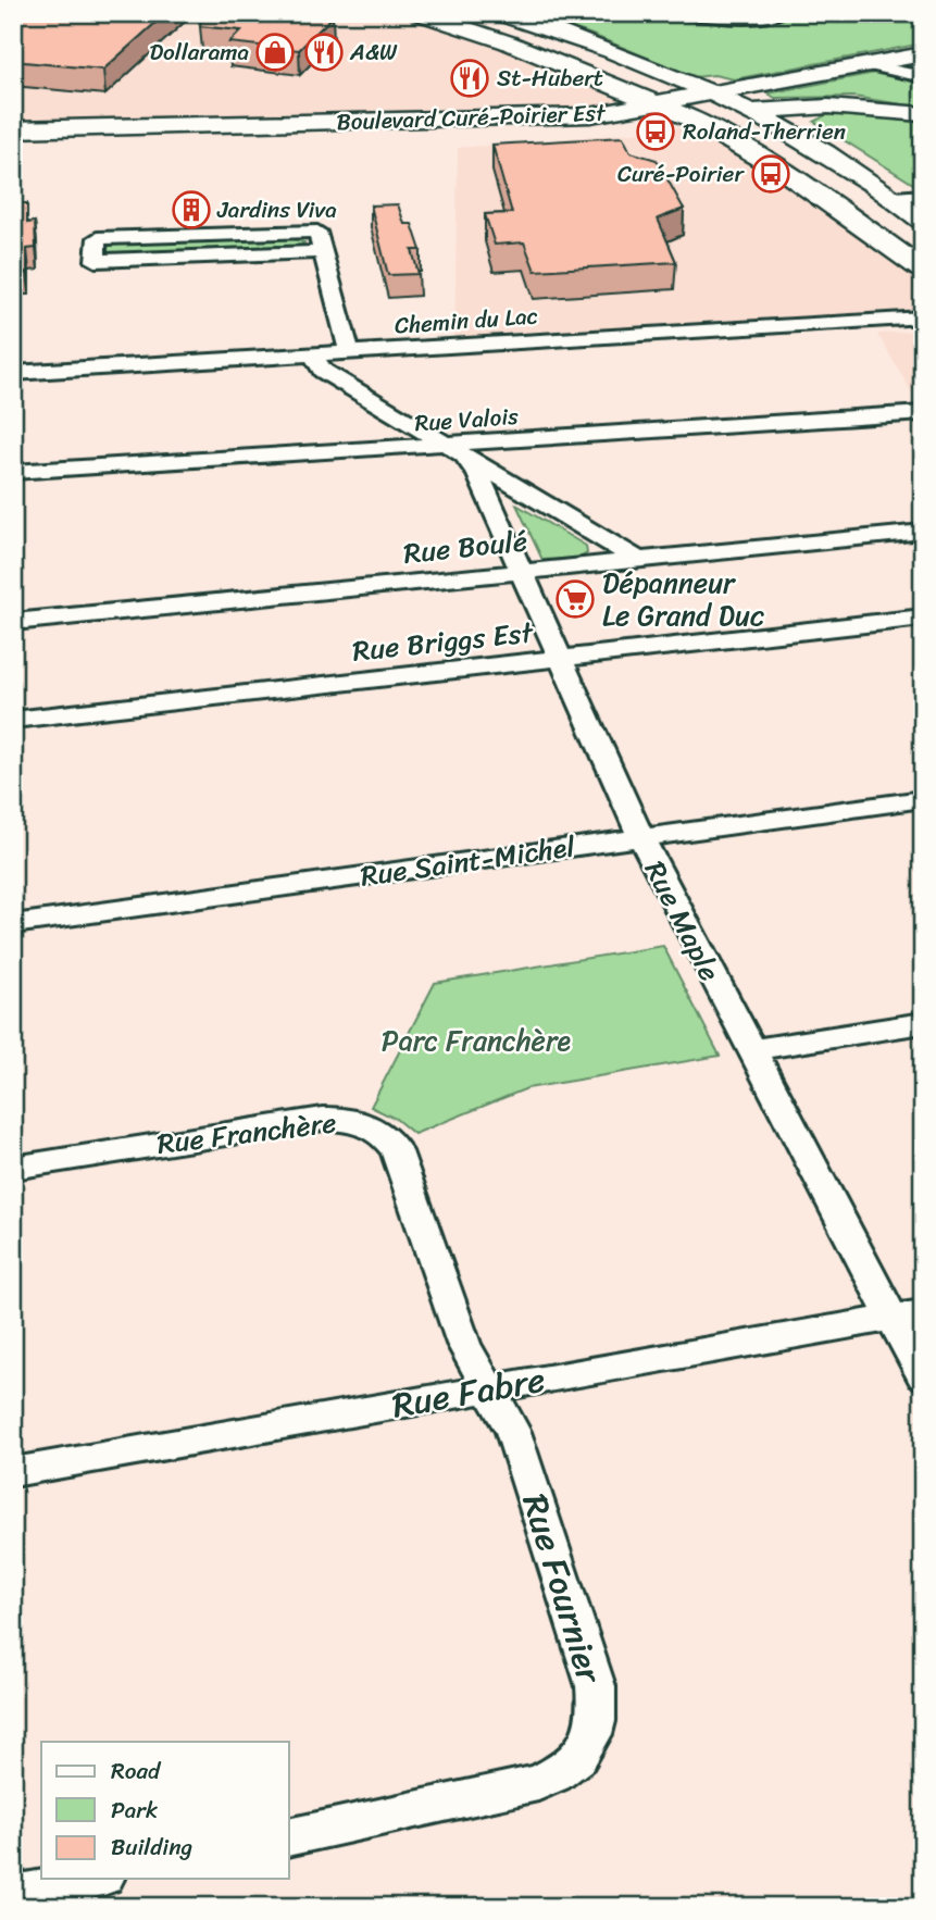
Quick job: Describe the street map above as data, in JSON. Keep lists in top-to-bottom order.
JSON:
{
  "streets": {
    "main road": ["Boulevard Curé-Poirier Est"],
    "street": [
      "Chemin du Lac",
      "Rue Valois",
      "Rue Boulé",
      "Rue Briggs Est",
      "Rue Saint-Michel",
      "Rue Maple",
      "Rue Franchère",
      "Rue Fabre",
      "Rue Fournier"
    ]
  },
  "crossings": [
    ["Chemin du Lac", "Rue Maple"],
    ["Rue Valois", "Rue Maple"],
    ["Rue Boulé", "Rue Maple"],
    ["Rue Briggs Est", "Rue Maple"],
    ["Rue Saint-Michel", "Rue Maple"],
    ["Rue Maple", "Rue Fabre"],
    ["Rue Franchère", "Rue Fabre"],
    ["Rue Franchère", "Rue Fournier"],
    ["Rue Fabre", "Rue Fournier"]
  ],
  "parks": ["Parc Franchère"],
  "places": {
    "shop": ["Dollarama"],
    "restaurant": ["A&W", "St-Hubert"],
    "bus stop": ["Roland-Therrien", "Curé-Poirier"],
    "building": ["Jardins Viva"],
    "supermarket": ["Dépanneur Le Grand Duc"]
  },
  "legend": ["Road", "Park", "Building"]
}
